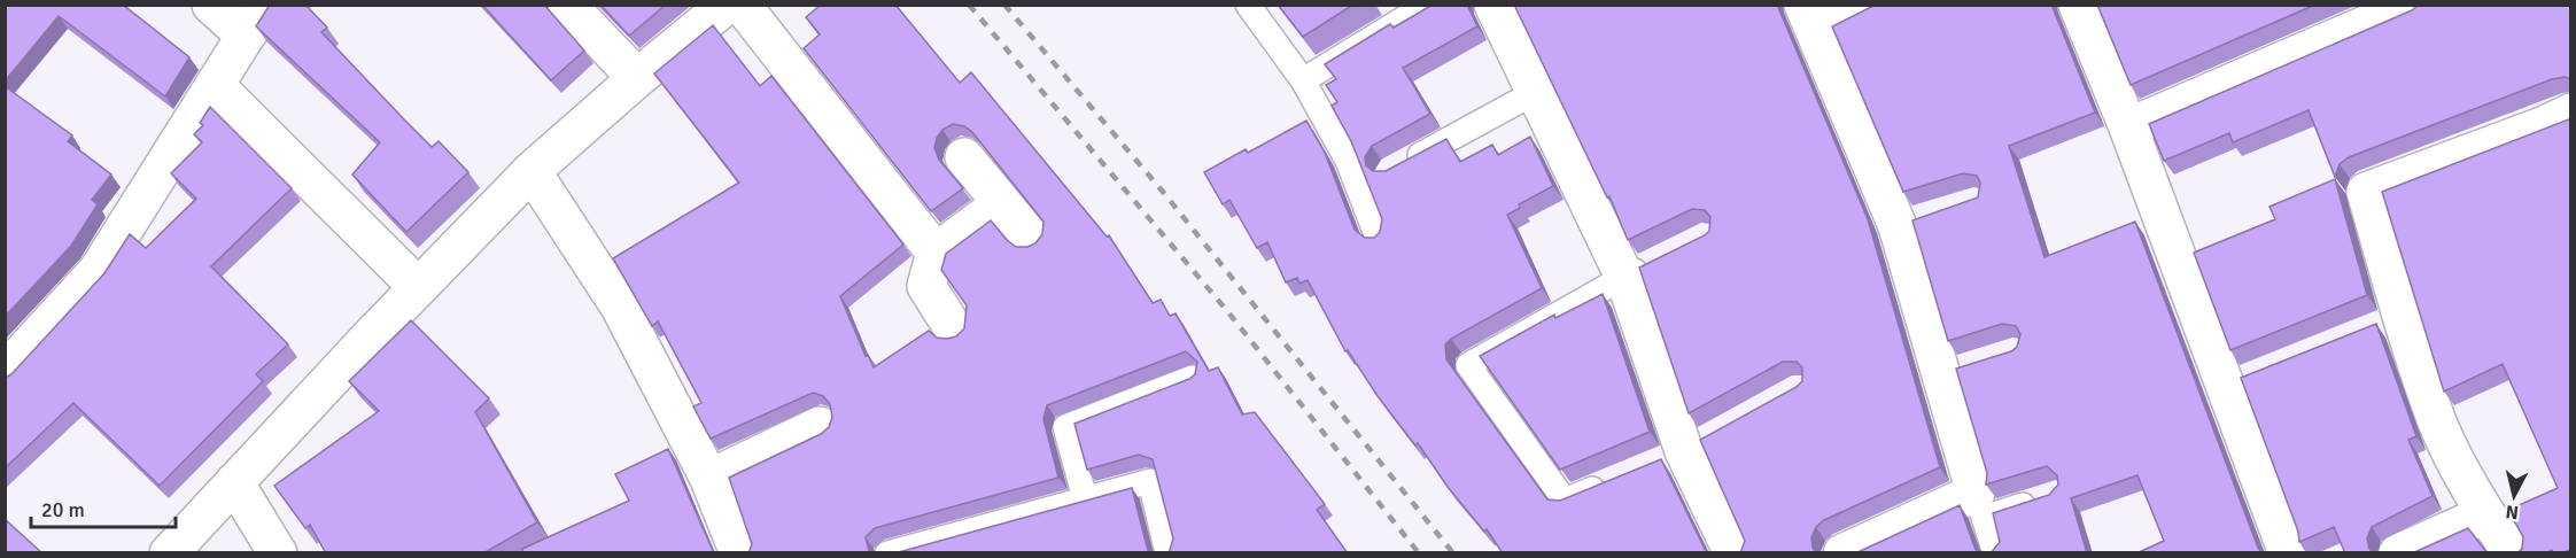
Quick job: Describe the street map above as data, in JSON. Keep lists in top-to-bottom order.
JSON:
{
  "scale_bar": "20 m",
  "north": "bottom"
}
